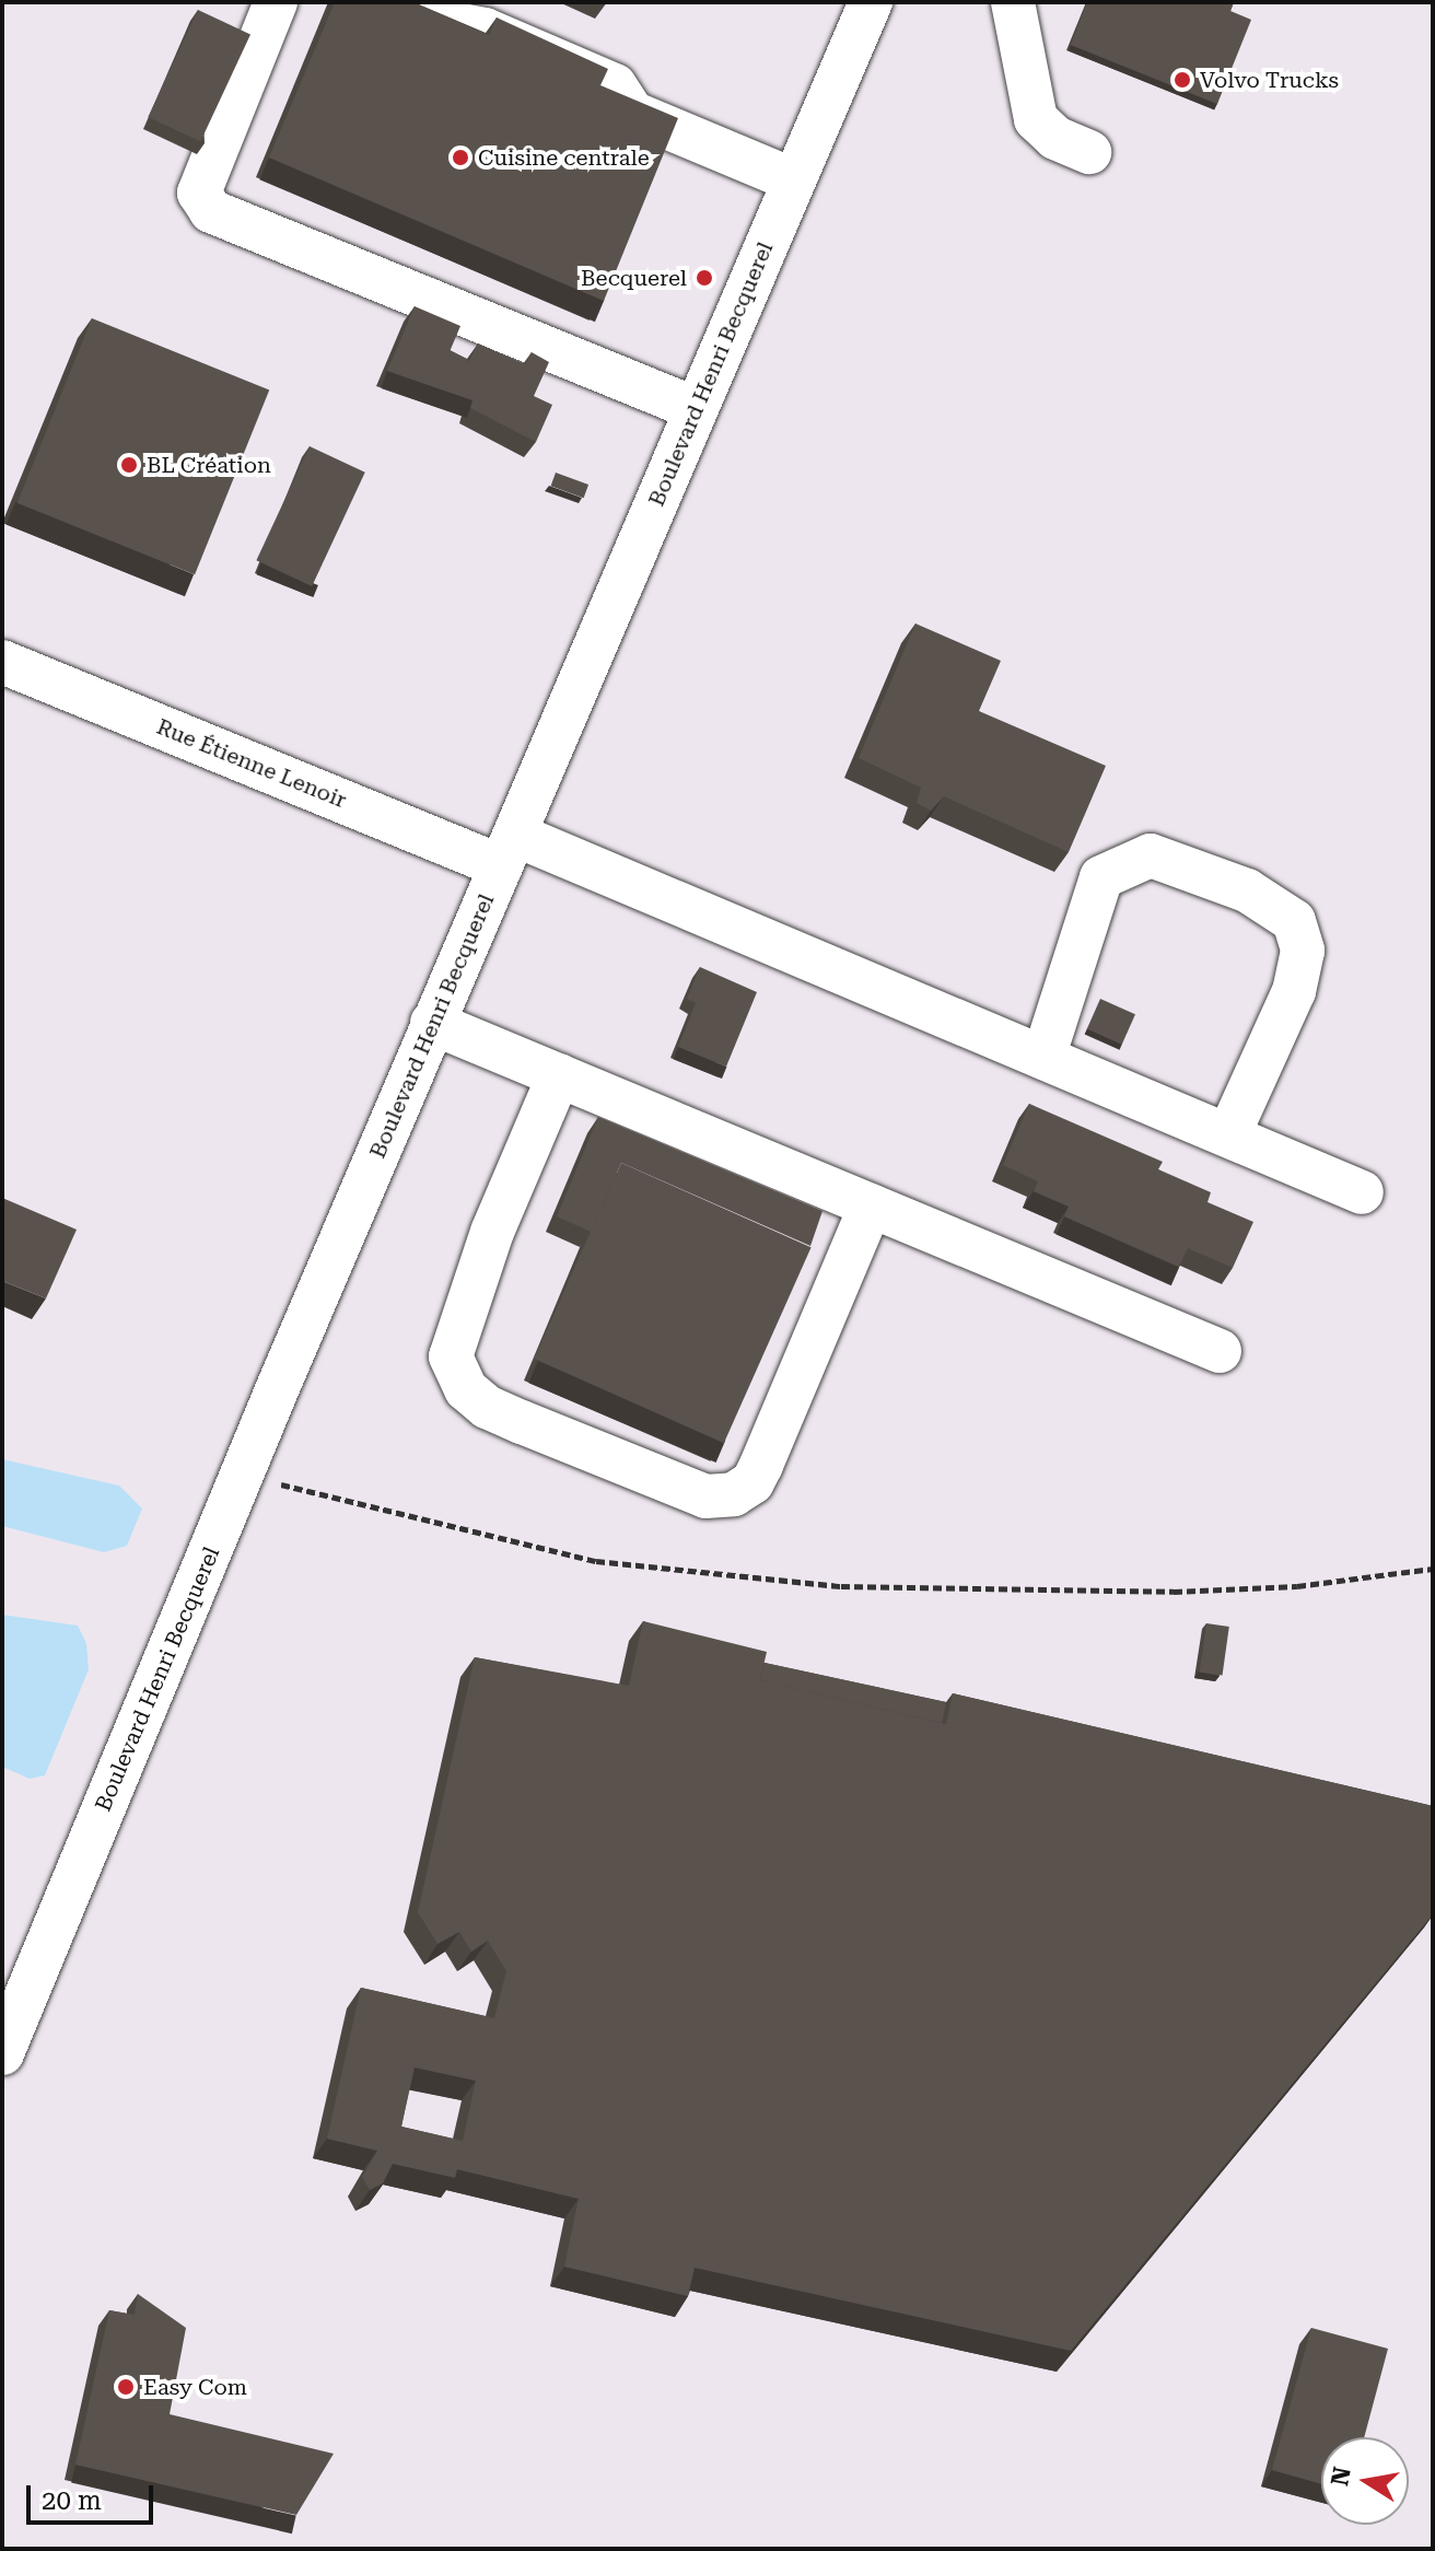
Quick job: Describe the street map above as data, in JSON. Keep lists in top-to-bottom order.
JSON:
{
  "streets": {
    "street": ["Boulevard Henri Becquerel", "Rue Étienne Lenoir"]
  },
  "crossings": [
    ["Boulevard Henri Becquerel", "Rue Étienne Lenoir"]
  ],
  "places": [
    "Volvo Trucks",
    "Cuisine centrale",
    "Becquerel",
    "BL Création",
    "Easy Com"
  ],
  "scale_bar": "20 m",
  "north": "left"
}
